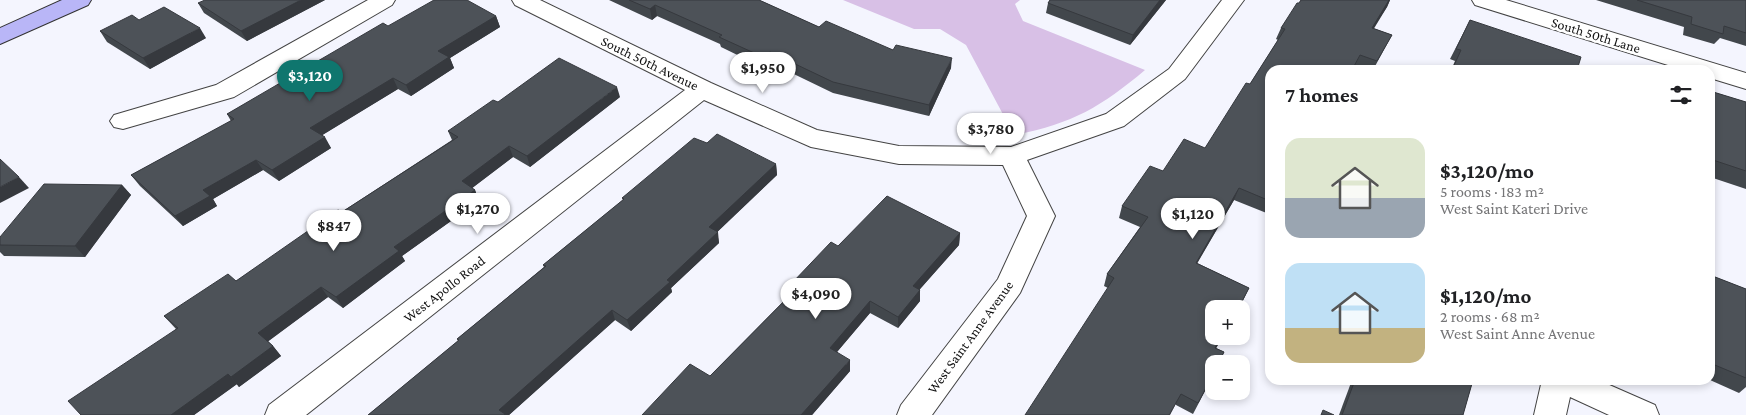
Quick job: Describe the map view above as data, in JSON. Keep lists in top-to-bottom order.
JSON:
{
  "streets": {
    "street": [
      "South 50th Lane",
      "South 50th Avenue",
      "West Apollo Road",
      "West Saint Anne Avenue"
    ]
  },
  "crossings": [
    ["South 50th Avenue", "West Apollo Road"],
    ["South 50th Avenue", "West Saint Anne Avenue"]
  ],
  "page": {
    "price": [
      "$1,950",
      "$3,120",
      "$3,780",
      "$1,270",
      "$1,120",
      "$847",
      "$4,090"
    ],
    "heading": "7 homes",
    "list": [
      {
        "name": "$3,120/mo",
        "note": "5 rooms · 183 m² · West Saint Kateri Drive"
      },
      {
        "name": "$1,120/mo",
        "note": "2 rooms · 68 m² · West Saint Anne Avenue"
      }
    ],
    "map_buttons": ["+", "−"]
  }
}
